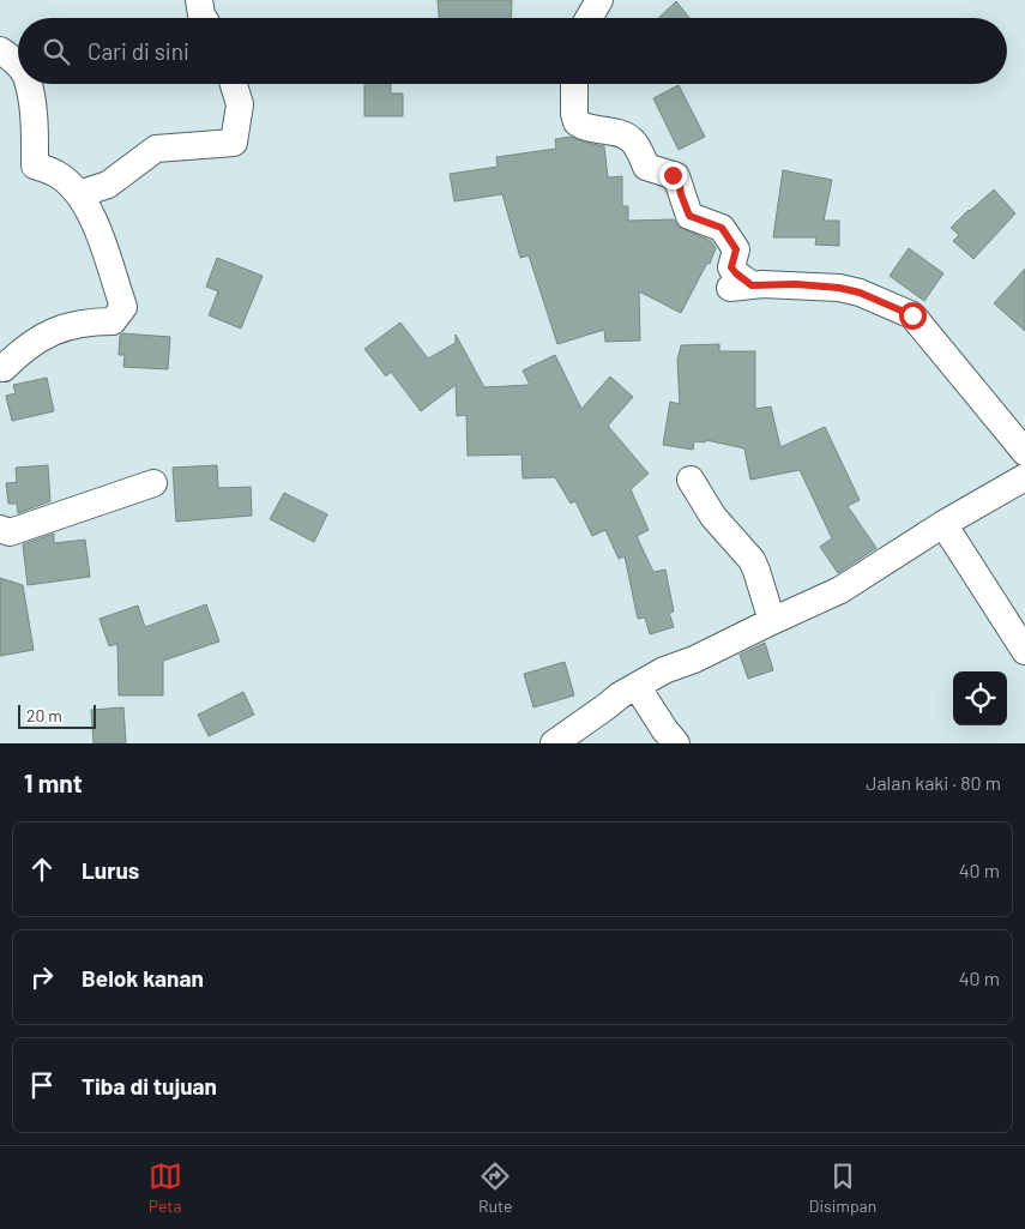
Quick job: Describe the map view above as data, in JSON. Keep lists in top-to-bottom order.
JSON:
{
  "scale_bar": "20 m",
  "page": {
    "search": "Cari di sini",
    "scale": "20 m",
    "heading": ["1 mnt", "Jalan kaki · 80 m"],
    "list": [
      ["Lurus", "40 m"],
      ["Belok kanan", "40 m"],
      "Tiba di tujuan"
    ],
    "nav": ["Peta", "Rute", "Disimpan"]
  }
}
